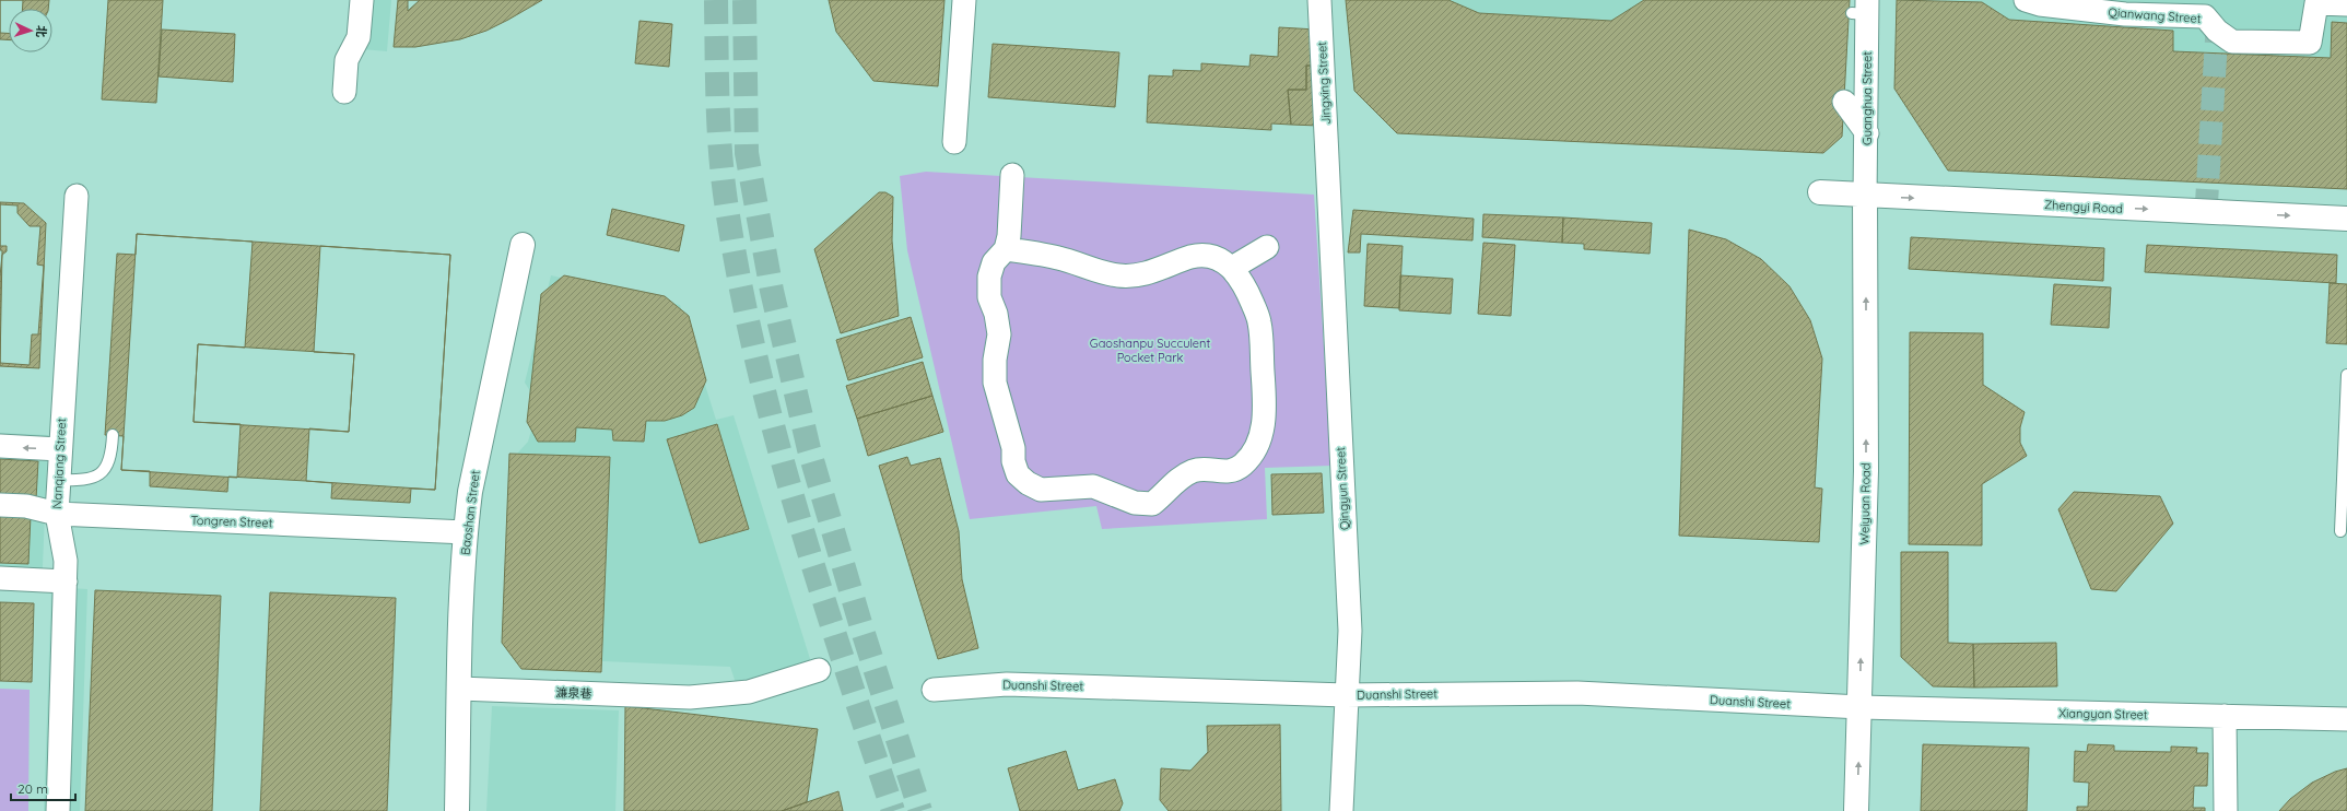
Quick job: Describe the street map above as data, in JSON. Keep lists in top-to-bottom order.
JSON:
{
  "streets": {
    "street": [
      "Qianwang Street",
      "Jingxing Street",
      "Guanghua Street",
      "Zhengyi Road",
      "Nanqiang Street",
      "Qingyun Street",
      "Weiyuan Road",
      "Baoshan Street",
      "Tongren Street",
      "Duanshi Street",
      "濂泉巷",
      "Xiangyan Street"
    ]
  },
  "crossings": [
    ["Jingxing Street", "Qingyun Street"],
    ["Guanghua Street", "Zhengyi Road"],
    ["Guanghua Street", "Weiyuan Road"],
    ["Zhengyi Road", "Weiyuan Road"],
    ["Nanqiang Street", "Tongren Street"],
    ["Qingyun Street", "Duanshi Street"],
    ["Weiyuan Road", "Duanshi Street"],
    ["Weiyuan Road", "Xiangyan Street"],
    ["Baoshan Street", "Tongren Street"],
    ["Baoshan Street", "濂泉巷"],
    ["Duanshi Street", "Xiangyan Street"]
  ],
  "one_way": ["Zhengyi Road", "Weiyuan Road"],
  "parks": ["Gaoshanpu Succulent Pocket Park"],
  "scale_bar": "20 m",
  "north": "right"
}
